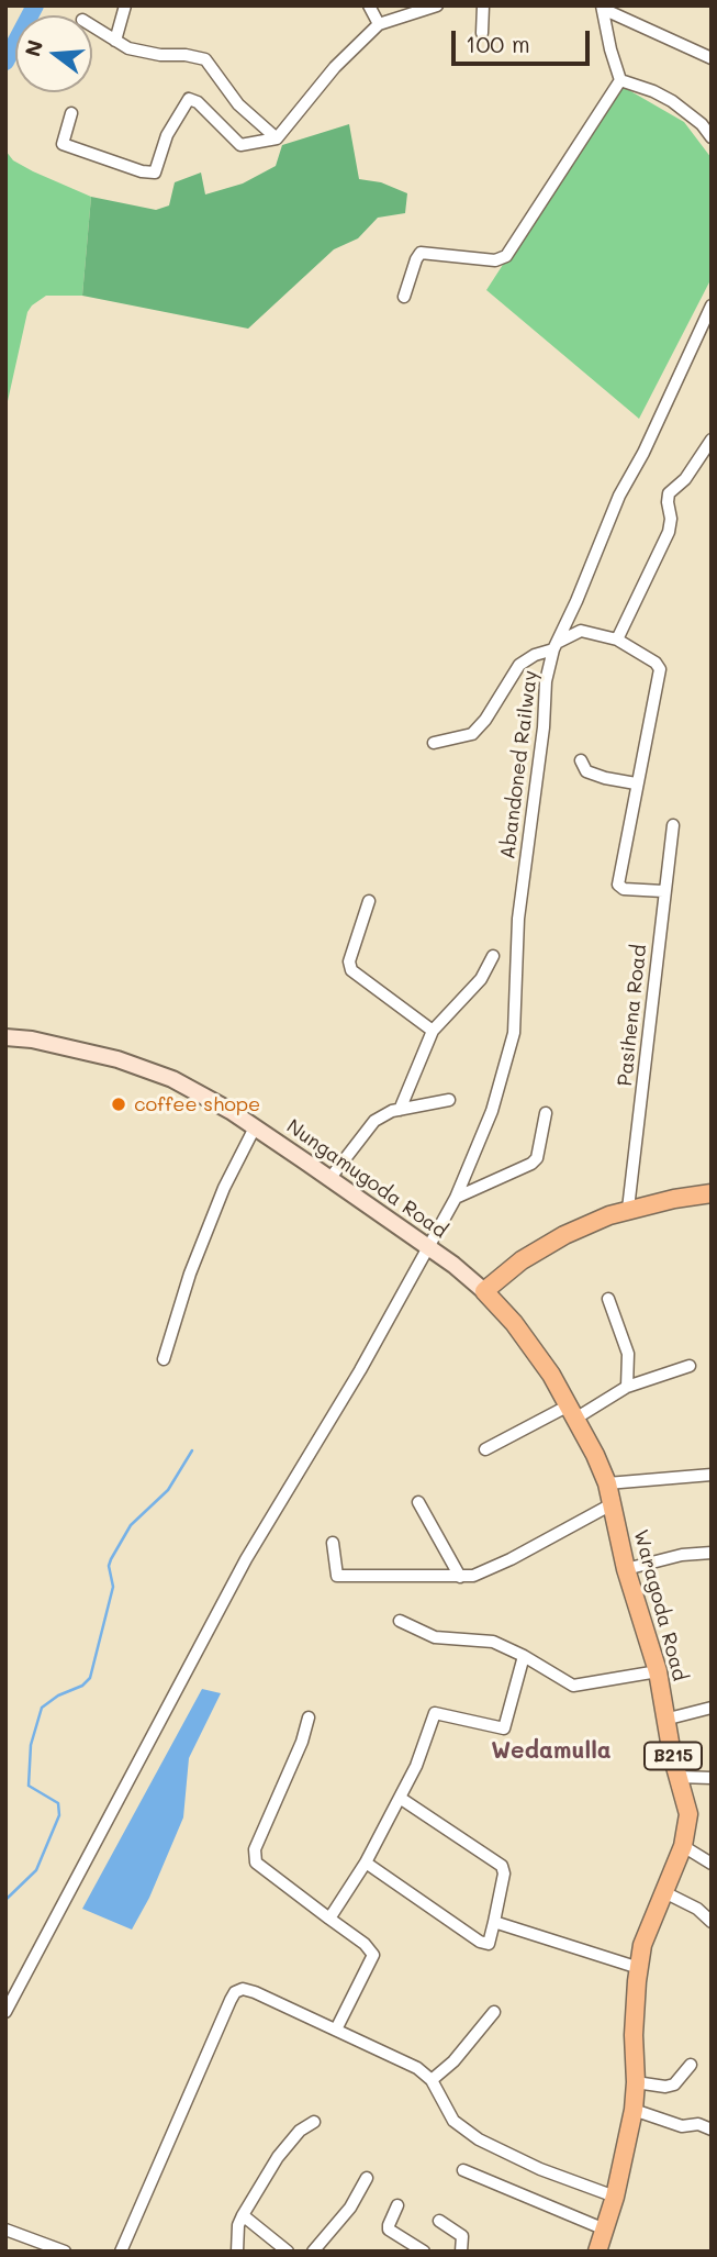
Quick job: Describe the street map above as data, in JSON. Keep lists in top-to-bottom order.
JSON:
{
  "streets": {
    "main road": ["Waragoda Road", "B215"],
    "street": ["Abandoned Railway", "Pasihena Road", "Nungamugoda Road"]
  },
  "crossings": [
    ["Abandoned Railway", "Nungamugoda Road"],
    ["Nungamugoda Road", "Waragoda Road"]
  ],
  "districts": ["Wedamulla"],
  "places": ["coffee shope"],
  "scale_bar": "100 m",
  "north": "left"
}
